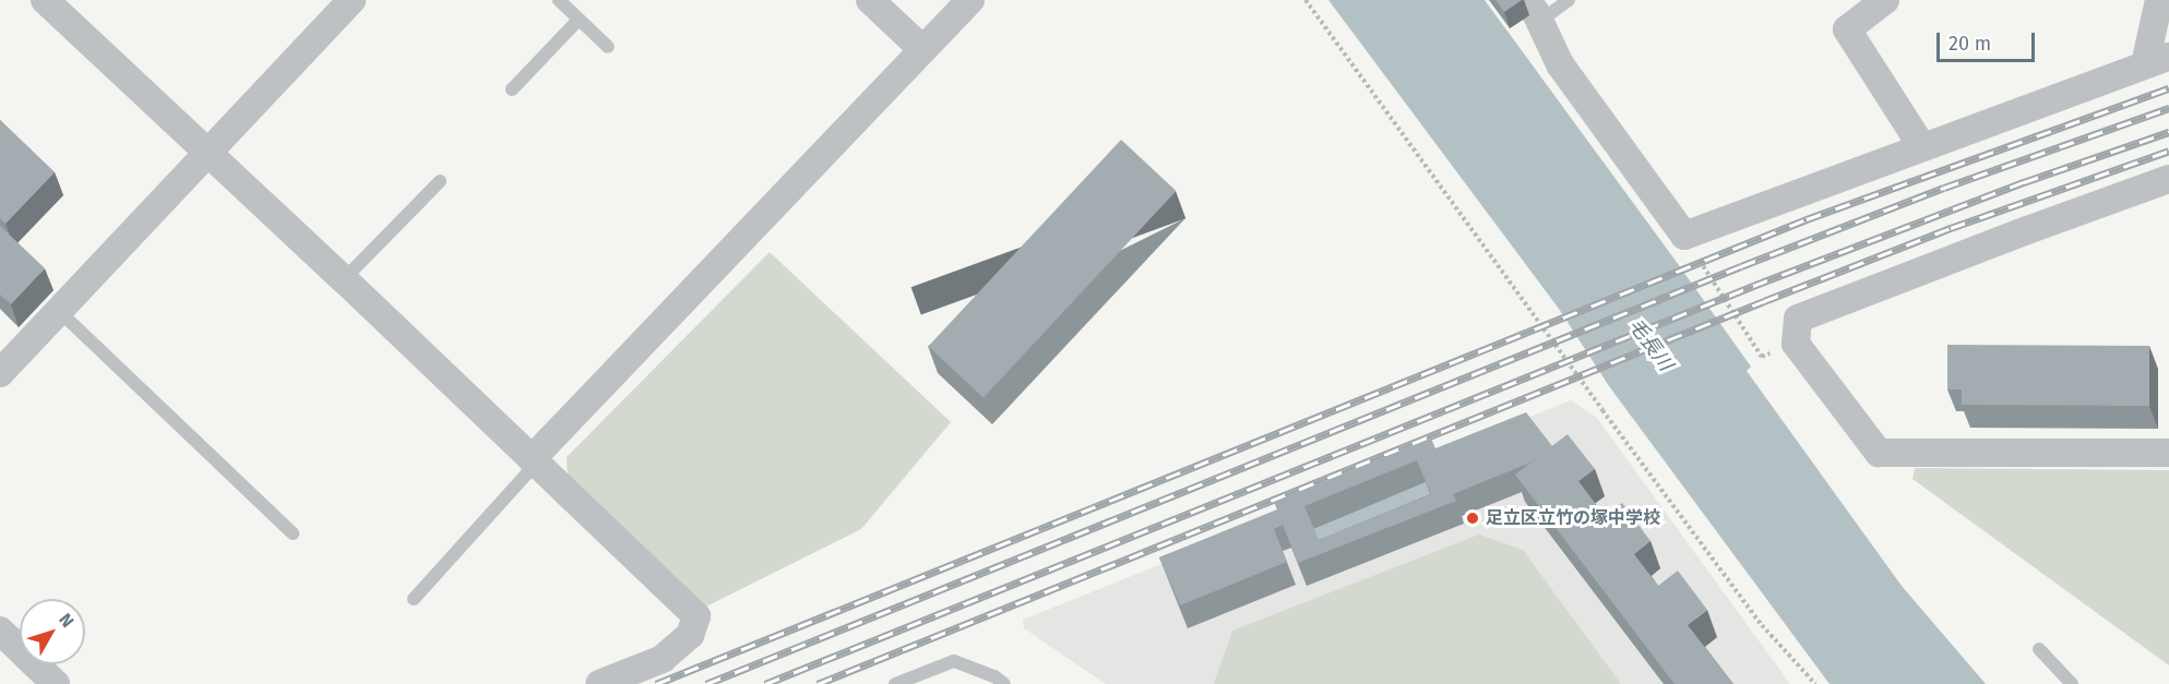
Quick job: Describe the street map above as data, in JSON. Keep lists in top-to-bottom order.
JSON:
{
  "water": ["毛長川"],
  "places": ["足立区立竹の塚中学校"],
  "scale_bar": "20 m",
  "north": "top right"
}
